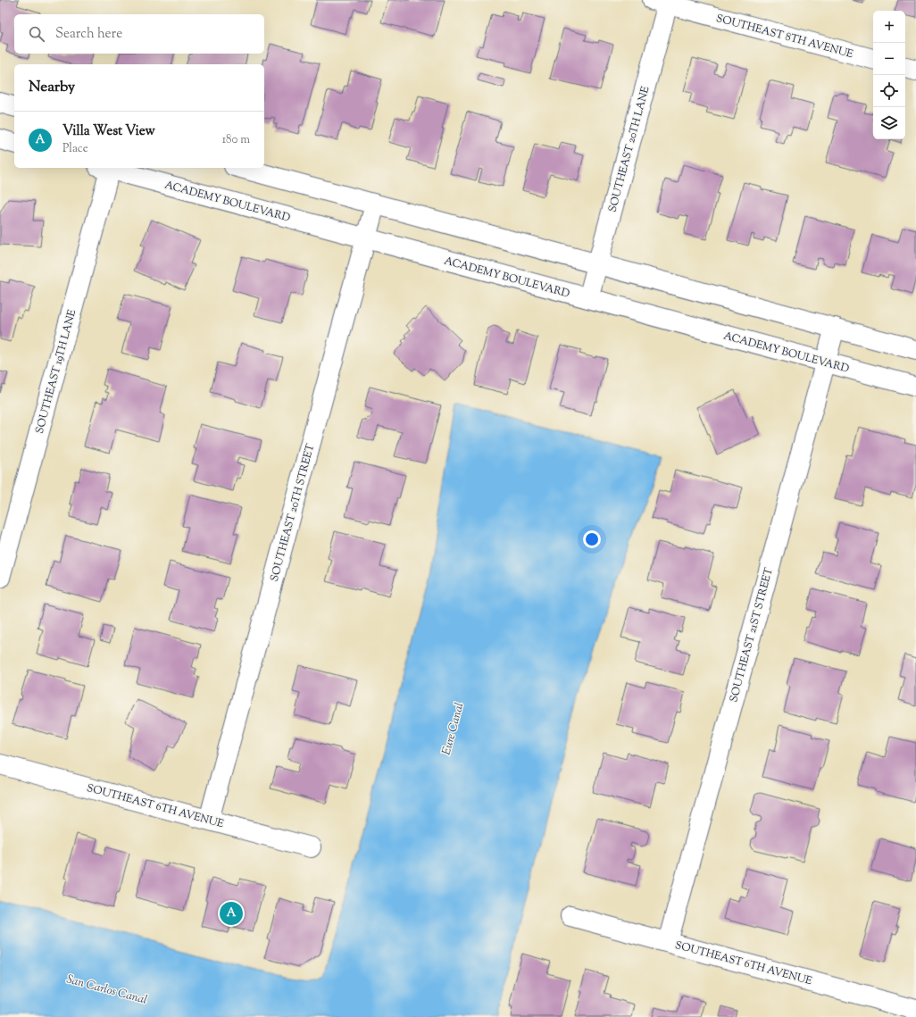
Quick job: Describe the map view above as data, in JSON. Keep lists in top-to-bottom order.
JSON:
{
  "streets": {
    "street": [
      "SOUTHEAST 8TH AVENUE",
      "SOUTHEAST 20TH LANE",
      "ACADEMY BOULEVARD",
      "SOUTHEAST 19TH LANE",
      "SOUTHEAST 20TH STREET",
      "SOUTHEAST 21ST STREET",
      "SOUTHEAST 6TH AVENUE"
    ]
  },
  "crossings": [
    ["SOUTHEAST 8TH AVENUE", "SOUTHEAST 20TH LANE"],
    ["SOUTHEAST 20TH LANE", "ACADEMY BOULEVARD"],
    ["ACADEMY BOULEVARD", "SOUTHEAST 20TH STREET"],
    ["ACADEMY BOULEVARD", "SOUTHEAST 21ST STREET"],
    ["SOUTHEAST 20TH STREET", "SOUTHEAST 6TH AVENUE"],
    ["SOUTHEAST 21ST STREET", "SOUTHEAST 6TH AVENUE"]
  ],
  "water": ["Eure Canal", "San Carlos Canal"],
  "page": {
    "map_buttons": ["+", "−"],
    "search": "Search here",
    "heading": "Nearby",
    "list": [
      {
        "mark": "A",
        "name": "Villa West View",
        "note": "Place",
        "value": "180 m"
      }
    ],
    "pins": "A"
  }
}
